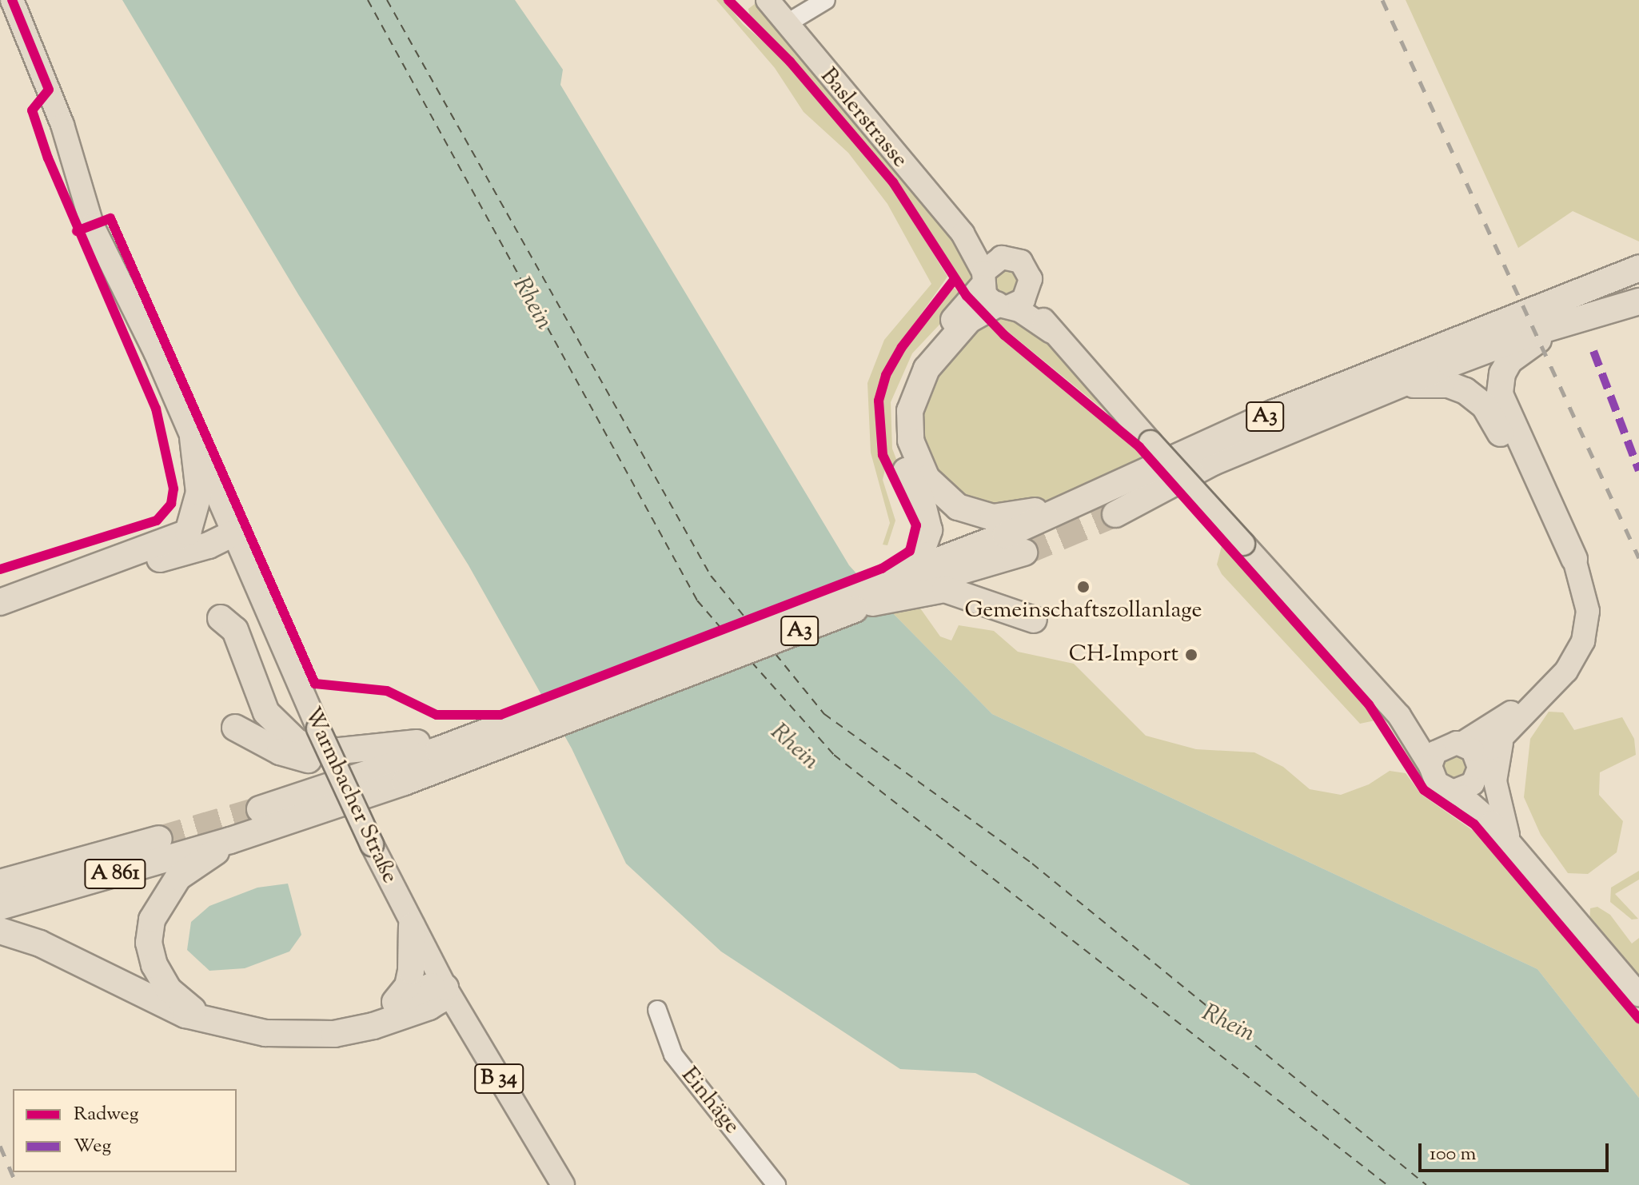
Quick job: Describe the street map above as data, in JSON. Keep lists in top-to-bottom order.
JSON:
{
  "streets": {
    "highway": ["A3", "A 861"],
    "main road": ["Baslerstrasse", "Warmbacher Straße", "B 34"],
    "street": ["Einhäge"]
  },
  "crossings": [
    ["A3", "A 861"]
  ],
  "water": ["Rhein"],
  "places": ["Gemeinschaftszollanlage", "CH-Import"],
  "legend": ["Radweg", "Weg"],
  "scale_bar": "100 m"
}
